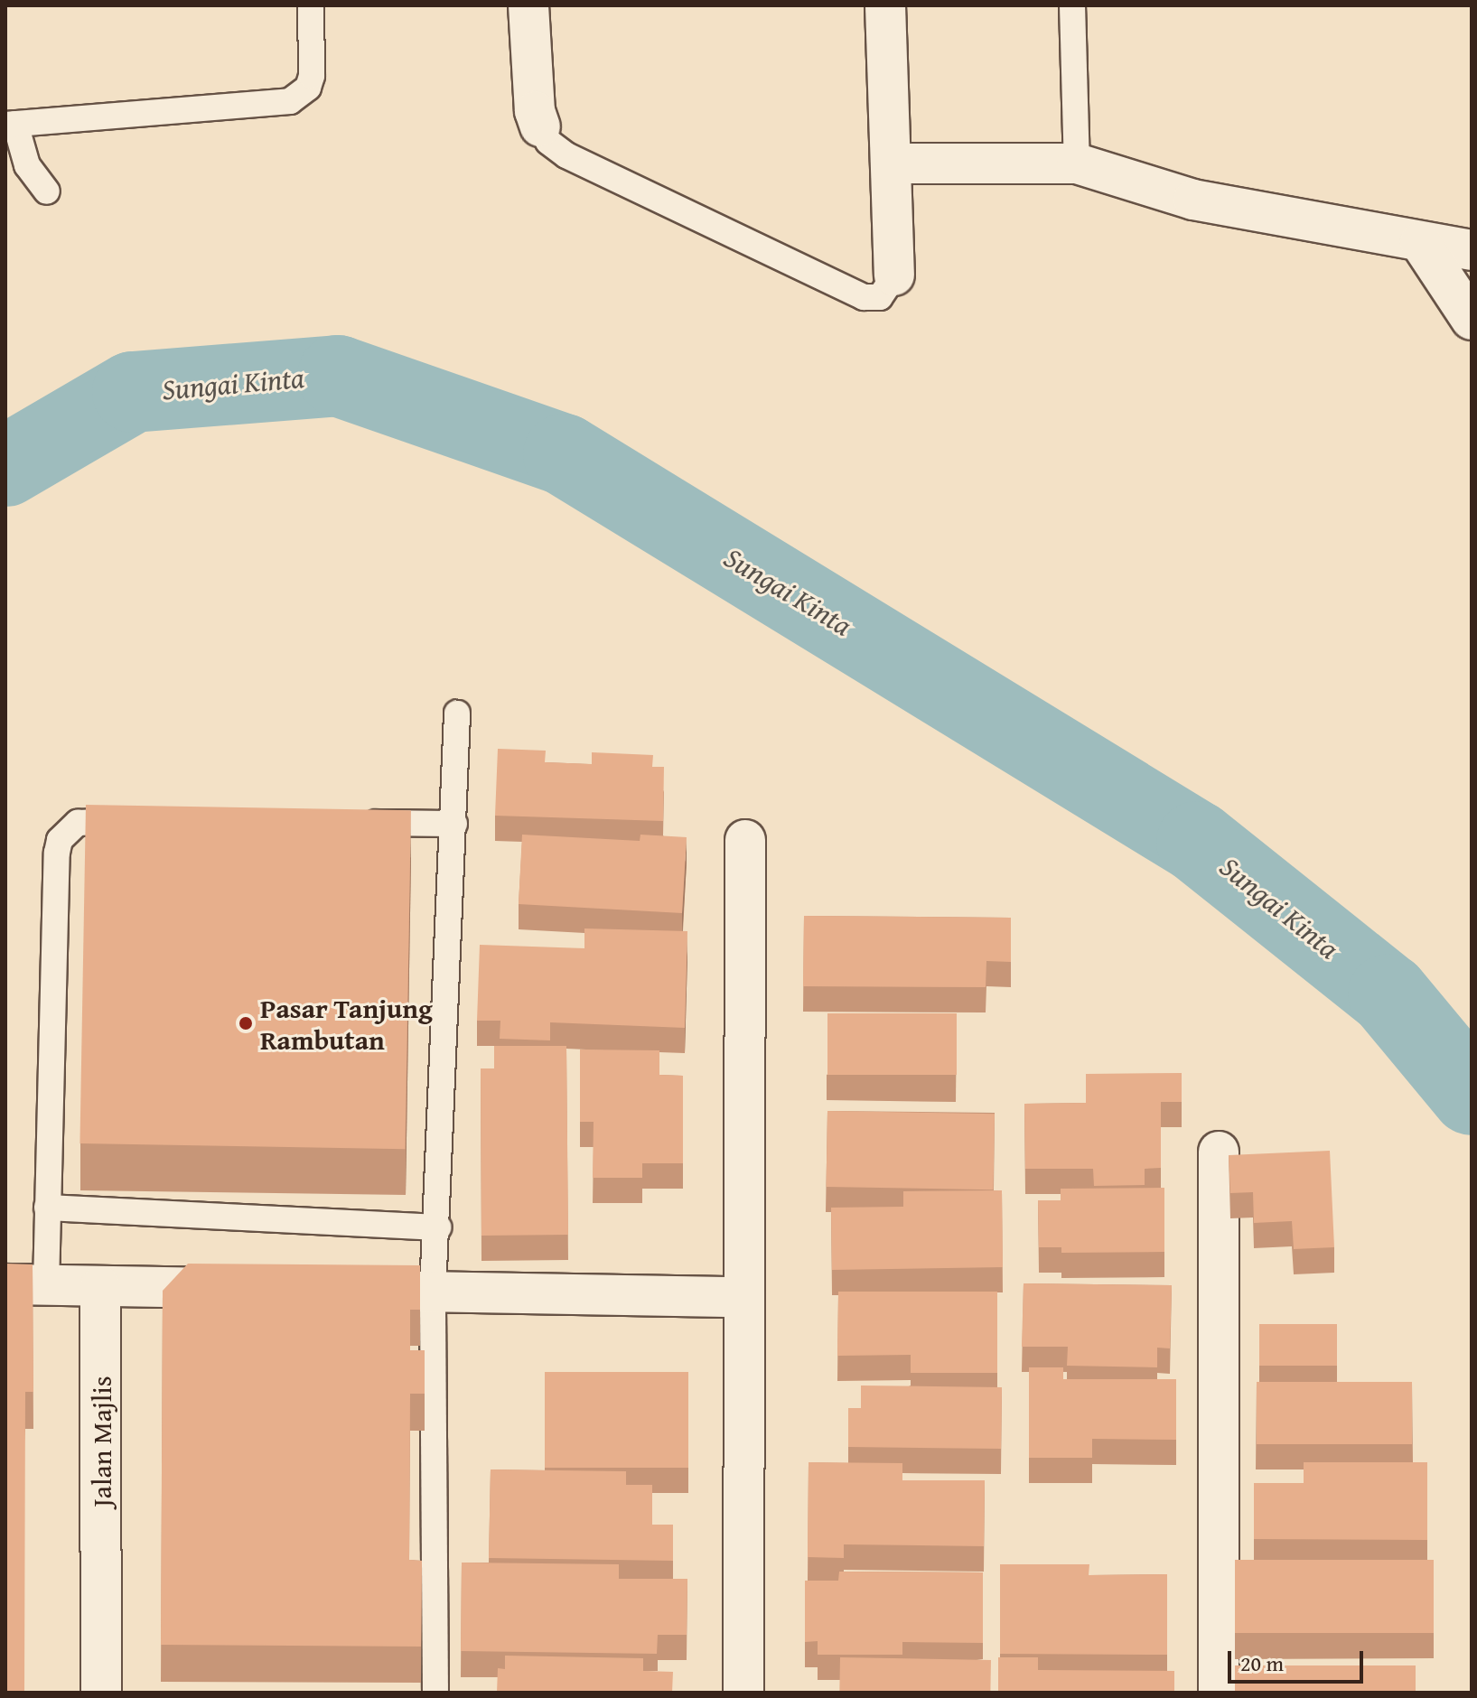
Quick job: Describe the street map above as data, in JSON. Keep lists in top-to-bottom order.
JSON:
{
  "streets": {
    "street": ["Jalan Majlis"]
  },
  "water": ["Sungai Kinta"],
  "places": ["Pasar Tanjung Rambutan"],
  "scale_bar": "20 m"
}
